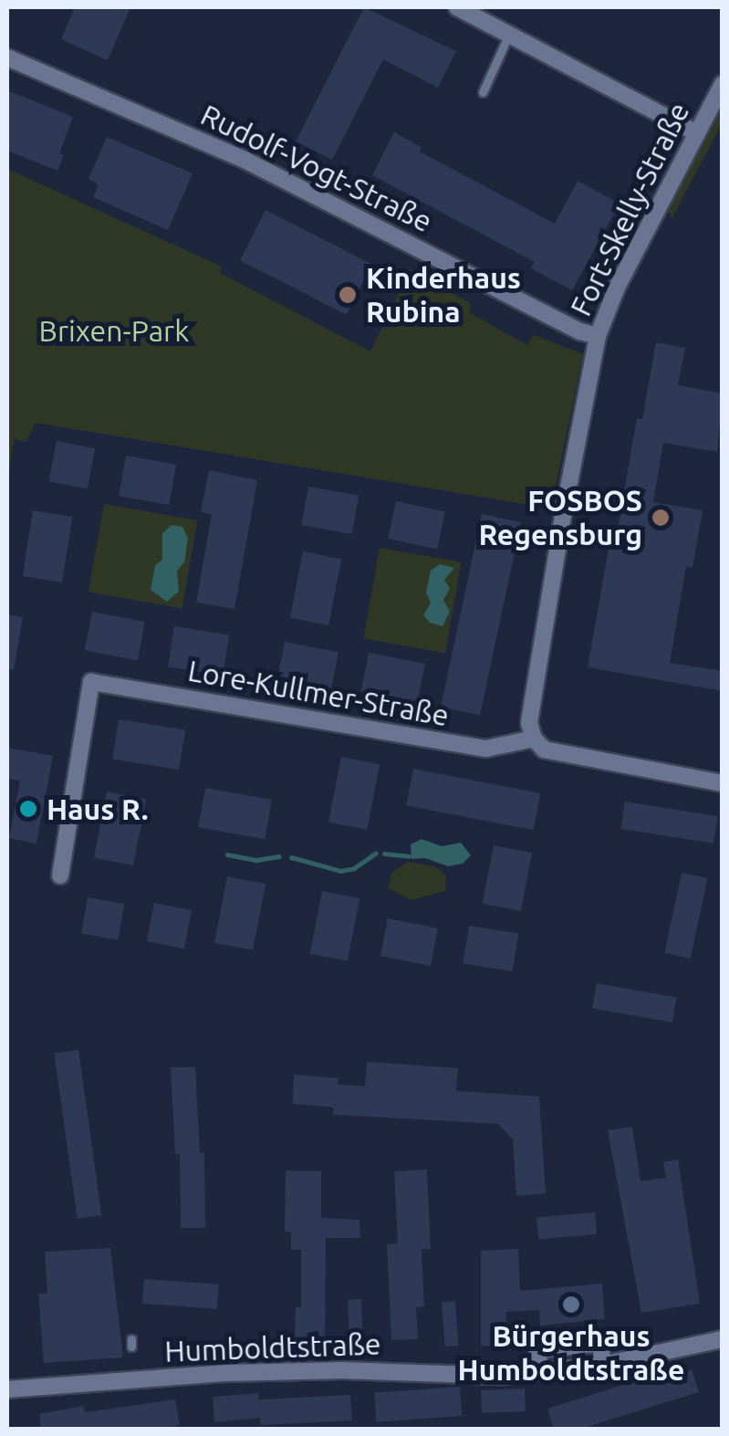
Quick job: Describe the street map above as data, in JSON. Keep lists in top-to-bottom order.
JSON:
{
  "streets": {
    "street": [
      "Rudolf-Vogt-Straße",
      "Fort-Skelly-Straße",
      "Lore-Kullmer-Straße",
      "Humboldtstraße"
    ]
  },
  "crossings": [
    ["Rudolf-Vogt-Straße", "Fort-Skelly-Straße"],
    ["Fort-Skelly-Straße", "Lore-Kullmer-Straße"]
  ],
  "parks": ["Brixen-Park"],
  "places": [
    "Kinderhaus Rubina",
    "FOSBOS Regensburg",
    "Haus R.",
    "Bürgerhaus Humboldtstraße"
  ]
}
